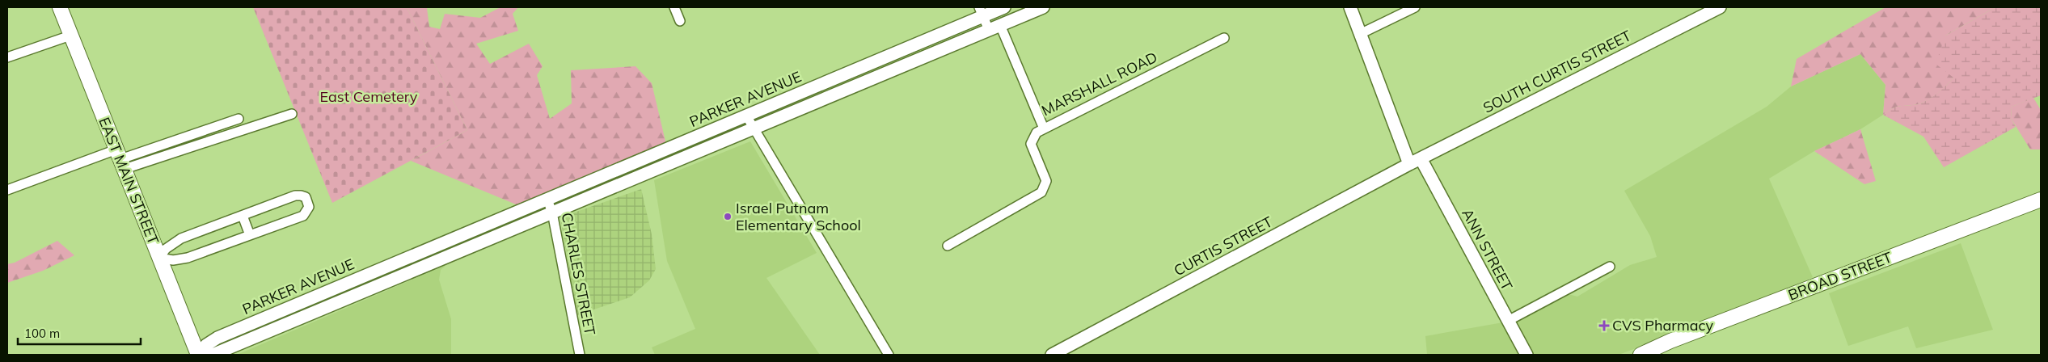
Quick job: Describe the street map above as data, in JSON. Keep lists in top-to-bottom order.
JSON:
{
  "streets": {
    "main road": ["EAST MAIN STREET", "BROAD STREET"],
    "street": [
      "SOUTH CURTIS STREET",
      "MARSHALL ROAD",
      "PARKER AVENUE",
      "CURTIS STREET",
      "ANN STREET",
      "CHARLES STREET"
    ]
  },
  "crossings": [
    ["SOUTH CURTIS STREET", "CURTIS STREET"],
    ["SOUTH CURTIS STREET", "ANN STREET"],
    ["MARSHALL ROAD", "PARKER AVENUE"],
    ["PARKER AVENUE", "EAST MAIN STREET"],
    ["PARKER AVENUE", "CHARLES STREET"]
  ],
  "parks": ["East Cemetery"],
  "places": {
    "other": ["Israel Putnam Elementary School"],
    "health": ["CVS Pharmacy"]
  },
  "scale_bar": "100 m"
}
